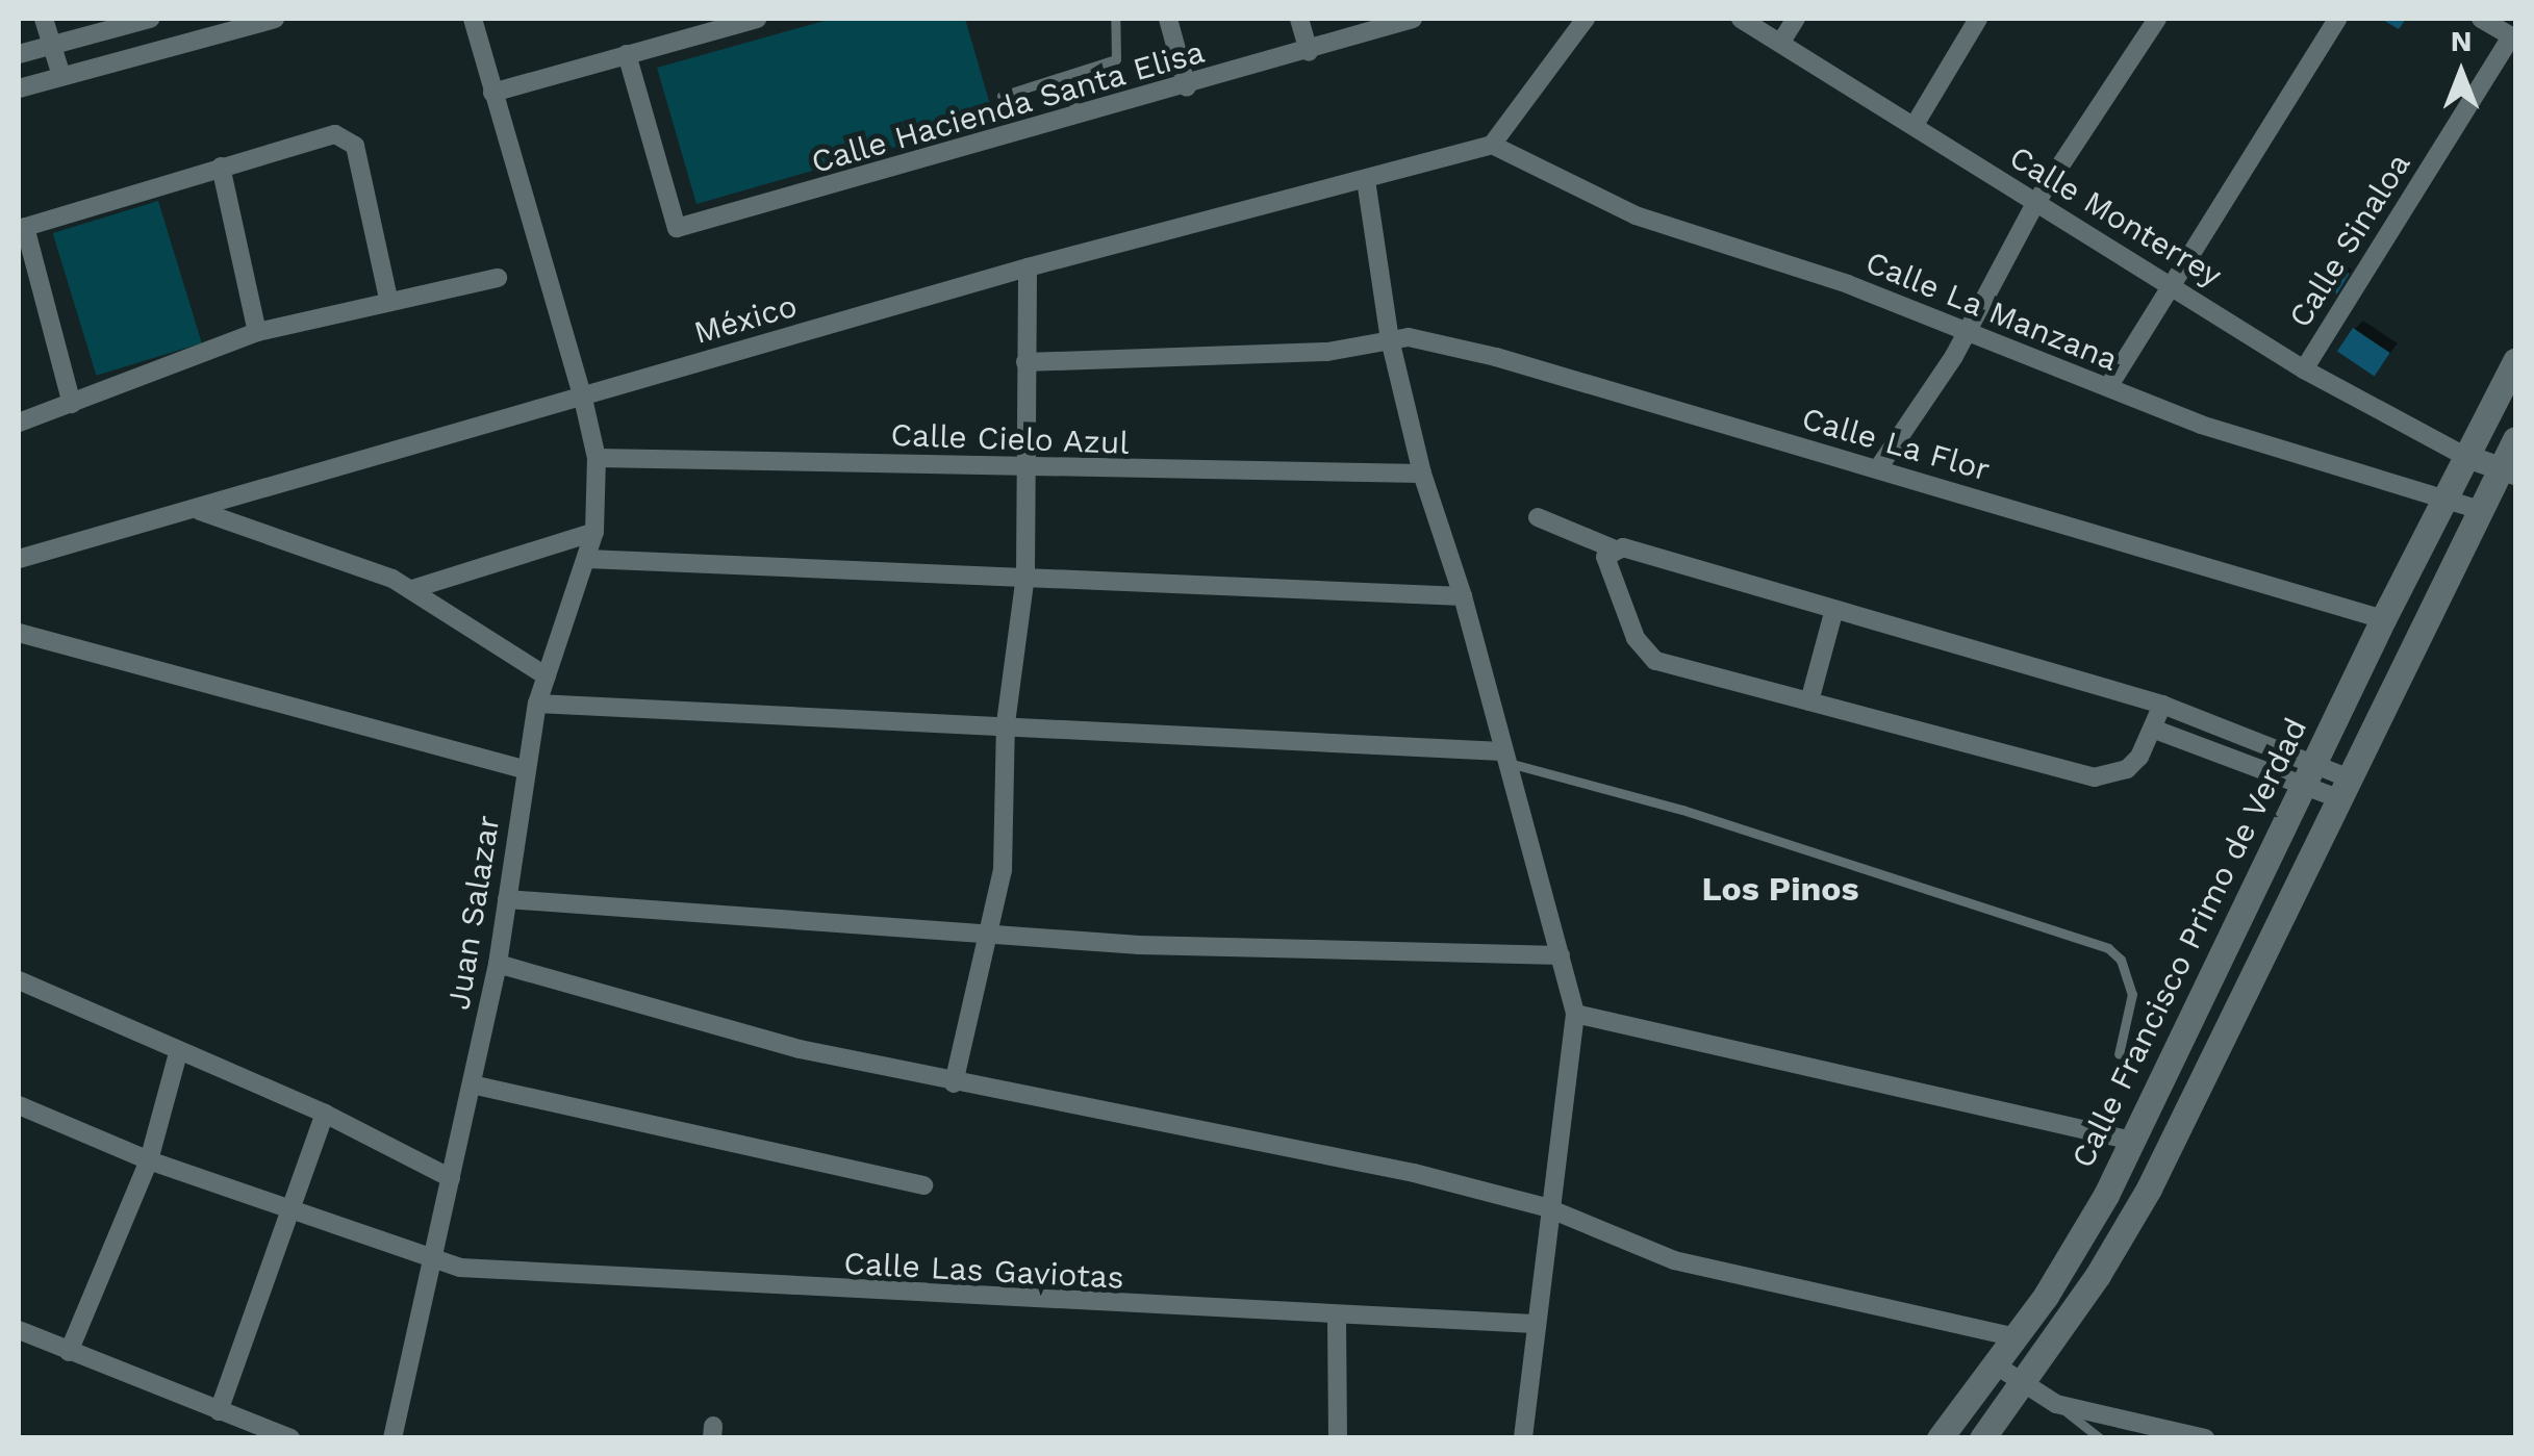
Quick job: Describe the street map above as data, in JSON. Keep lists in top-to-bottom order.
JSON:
{
  "streets": {
    "main road": ["Calle Francisco Primo de Verdad"],
    "street": [
      "Calle Hacienda Santa Elisa",
      "Calle Monterrey",
      "Calle Sinaloa",
      "Calle La Manzana",
      "México",
      "Calle Cielo Azul",
      "Calle La Flor",
      "Juan Salazar",
      "Calle Las Gaviotas"
    ]
  },
  "crossings": [
    ["Calle Monterrey", "Calle Sinaloa"],
    ["Calle Monterrey", "Calle Francisco Primo de Verdad"],
    ["Calle La Manzana", "México"],
    ["Calle La Manzana", "Calle Francisco Primo de Verdad"],
    ["México", "Juan Salazar"],
    ["Calle Cielo Azul", "Juan Salazar"],
    ["Calle La Flor", "Calle Francisco Primo de Verdad"],
    ["Juan Salazar", "Calle Las Gaviotas"]
  ],
  "districts": ["Los Pinos"],
  "north": "top"
}
